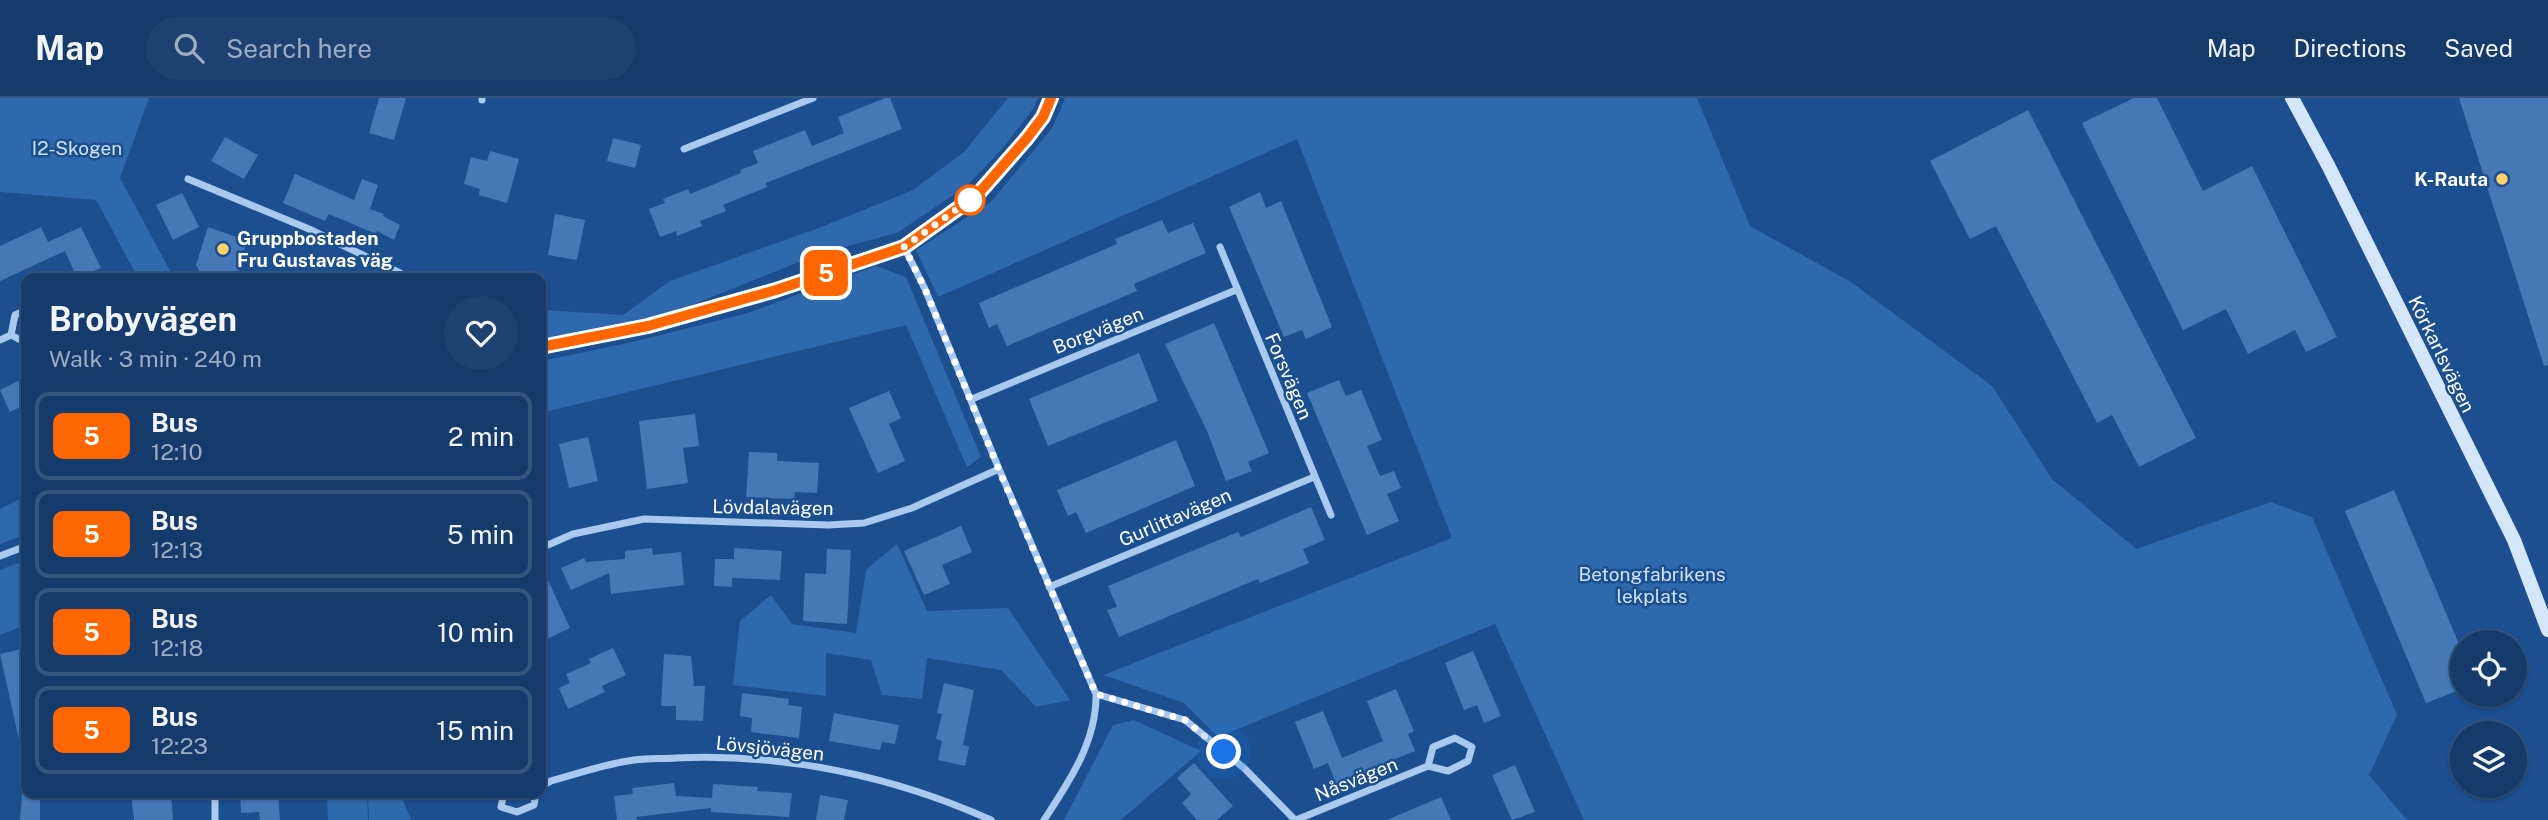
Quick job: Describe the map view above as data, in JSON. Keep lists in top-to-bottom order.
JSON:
{
  "streets": {
    "street": [
      "Borgvägen",
      "Körkarlsvägen",
      "Forsvägen",
      "Lövdalavägen",
      "Gurlittavägen",
      "Lövsjövägen",
      "Nåsvägen"
    ]
  },
  "crossings": [
    ["Borgvägen", "Forsvägen"],
    ["Forsvägen", "Gurlittavägen"]
  ],
  "parks": ["I2-Skogen", "Betongfabrikens lekplats"],
  "places": ["K-Rauta", "Gruppbostaden Fru Gustavas väg"],
  "lines": ["bus line 5"],
  "page": {
    "header": "Map",
    "search": "Search here",
    "nav": ["Map", "Directions", "Saved"],
    "on_map": "5",
    "heading": ["Brobyvägen", "Walk · 3 min · 240 m"],
    "list": [
      {
        "mark": "5",
        "name": "Bus",
        "note": "12:10",
        "value": "2 min"
      },
      {
        "mark": "5",
        "name": "Bus",
        "note": "12:13",
        "value": "5 min"
      },
      {
        "mark": "5",
        "name": "Bus",
        "note": "12:18",
        "value": "10 min"
      },
      {
        "mark": "5",
        "name": "Bus",
        "note": "12:23",
        "value": "15 min"
      }
    ]
  }
}
